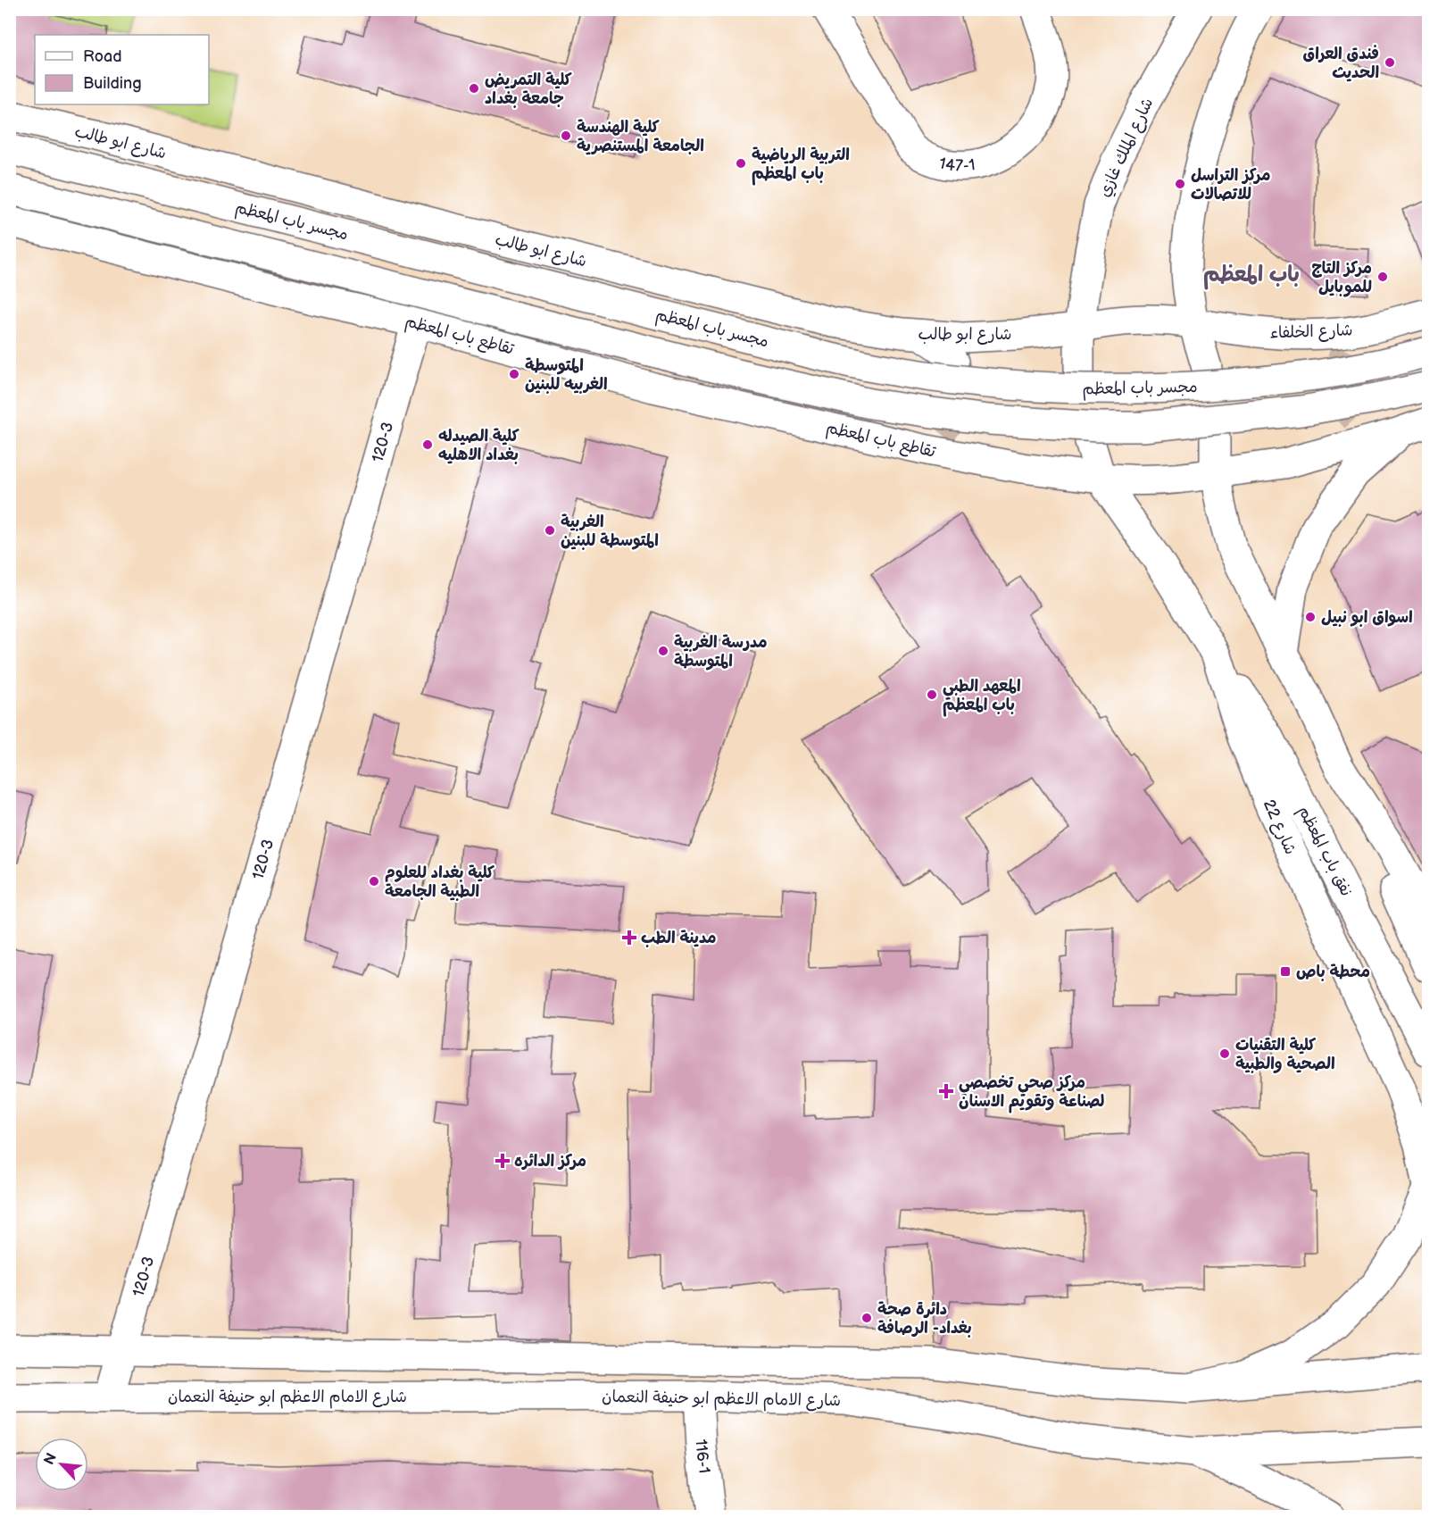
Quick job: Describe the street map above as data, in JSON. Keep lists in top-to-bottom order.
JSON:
{
  "streets": {
    "main road": [
      "شارع ابو طالب",
      "شارع الملك غازي",
      "147-1",
      "مجسر باب المعظم",
      "شارع الخلفاء",
      "تقاطع باب المعظم",
      "120-3",
      "شارع 22",
      "نفق باب المعظم",
      "شارع الامام الاعظم ابو حنيفة النعمان",
      "116-1"
    ]
  },
  "crossings": [
    ["شارع ابو طالب", "شارع الملك غازي"],
    ["شارع ابو طالب", "شارع الخلفاء"],
    ["شارع الملك غازي", "شارع الخلفاء"],
    ["تقاطع باب المعظم", "120-3"],
    ["تقاطع باب المعظم", "شارع 22"],
    ["120-3", "شارع الامام الاعظم ابو حنيفة النعمان"],
    ["شارع 22", "نفق باب المعظم"],
    ["شارع الامام الاعظم ابو حنيفة النعمان", "116-1"]
  ],
  "districts": ["باب المعظم"],
  "places": {
    "other": [
      "فندق العراق الحديث",
      "كلية التمريض جامعة بغداد",
      "كلية الهندسة الجامعة المستنصرية",
      "التربية الرياضية باب المعظم",
      "مركز التراسل للاتصالات",
      "مركز التاج للموبايل",
      "المتوسطة الغربيه للبنين",
      "كلية الصيدله بغداد الاهليه",
      "الغربية المتوسطة للبنين",
      "اسواق ابو نبيل",
      "مدرسة الغربية المتوسطة",
      "المعهد الطبي باب المعظم",
      "كلية بغداد للعلوم الطبية الجامعة",
      "كلية التقنيات الصحية والطبية",
      "دائرة صحة بغداد- الرصافة"
    ],
    "health": ["مدينة الطب", "مركز صحي تخصصي لصناعة وتقويم الاسنان", "مركز الدائره"],
    "transit": ["محطة باص"]
  },
  "legend": ["Road", "Building"],
  "north": "top left"
}
